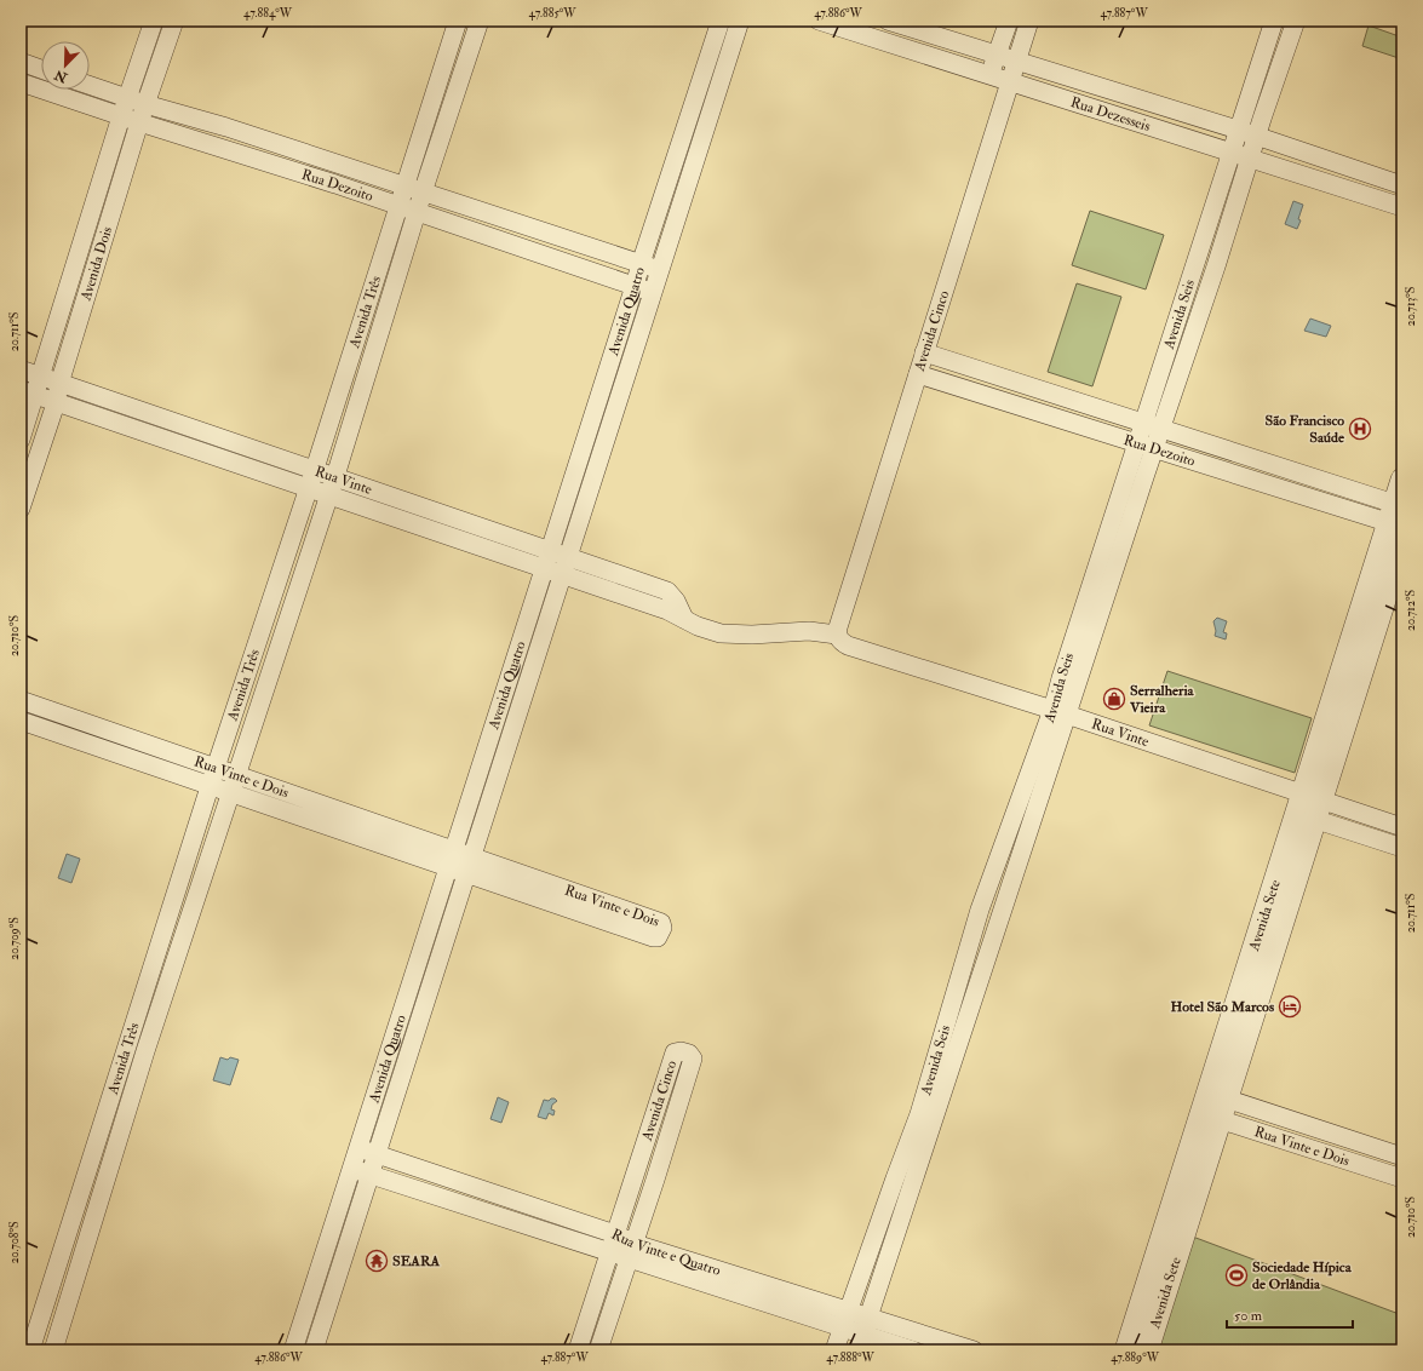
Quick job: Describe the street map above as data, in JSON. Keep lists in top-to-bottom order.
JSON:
{
  "streets": {
    "street": [
      "Rua Dezesseis",
      "Rua Dezoito",
      "Avenida Dois",
      "Avenida Quatro",
      "Avenida Três",
      "Avenida Seis",
      "Avenida Cinco",
      "Rua Vinte",
      "Rua Vinte e Dois",
      "Avenida Sete",
      "Rua Vinte e Quatro"
    ]
  },
  "crossings": [
    ["Rua Dezesseis", "Avenida Seis"],
    ["Rua Dezesseis", "Avenida Cinco"],
    ["Rua Dezoito", "Avenida Dois"],
    ["Rua Dezoito", "Avenida Quatro"],
    ["Rua Dezoito", "Avenida Três"],
    ["Rua Dezoito", "Avenida Seis"],
    ["Rua Dezoito", "Avenida Cinco"],
    ["Rua Dezoito", "Avenida Sete"],
    ["Avenida Dois", "Rua Vinte"],
    ["Avenida Quatro", "Rua Vinte"],
    ["Avenida Quatro", "Rua Vinte e Dois"],
    ["Avenida Quatro", "Rua Vinte e Quatro"],
    ["Avenida Três", "Rua Vinte"],
    ["Avenida Três", "Rua Vinte e Dois"],
    ["Avenida Seis", "Rua Vinte"],
    ["Avenida Seis", "Rua Vinte e Quatro"],
    ["Avenida Cinco", "Rua Vinte"],
    ["Avenida Cinco", "Rua Vinte e Quatro"],
    ["Rua Vinte", "Avenida Sete"],
    ["Rua Vinte e Dois", "Avenida Sete"]
  ],
  "places": {
    "hospital": ["São Francisco Saúde"],
    "shop": ["Serralheria Vieira"],
    "hotel": ["Hotel São Marcos"],
    "temple": ["SEARA"],
    "sports": ["Sociedade Hípica de Orlândia"]
  },
  "scale_bar": "50 m",
  "north": "bottom left",
  "coordinates": [
    "47.884°W",
    "47.885°W",
    "47.886°W",
    "47.887°W",
    "20.713°S",
    "20.711°S",
    "20.712°S",
    "20.710°S",
    "20.709°S",
    "20.708°S",
    "47.888°W",
    "47.889°W"
  ]
}
